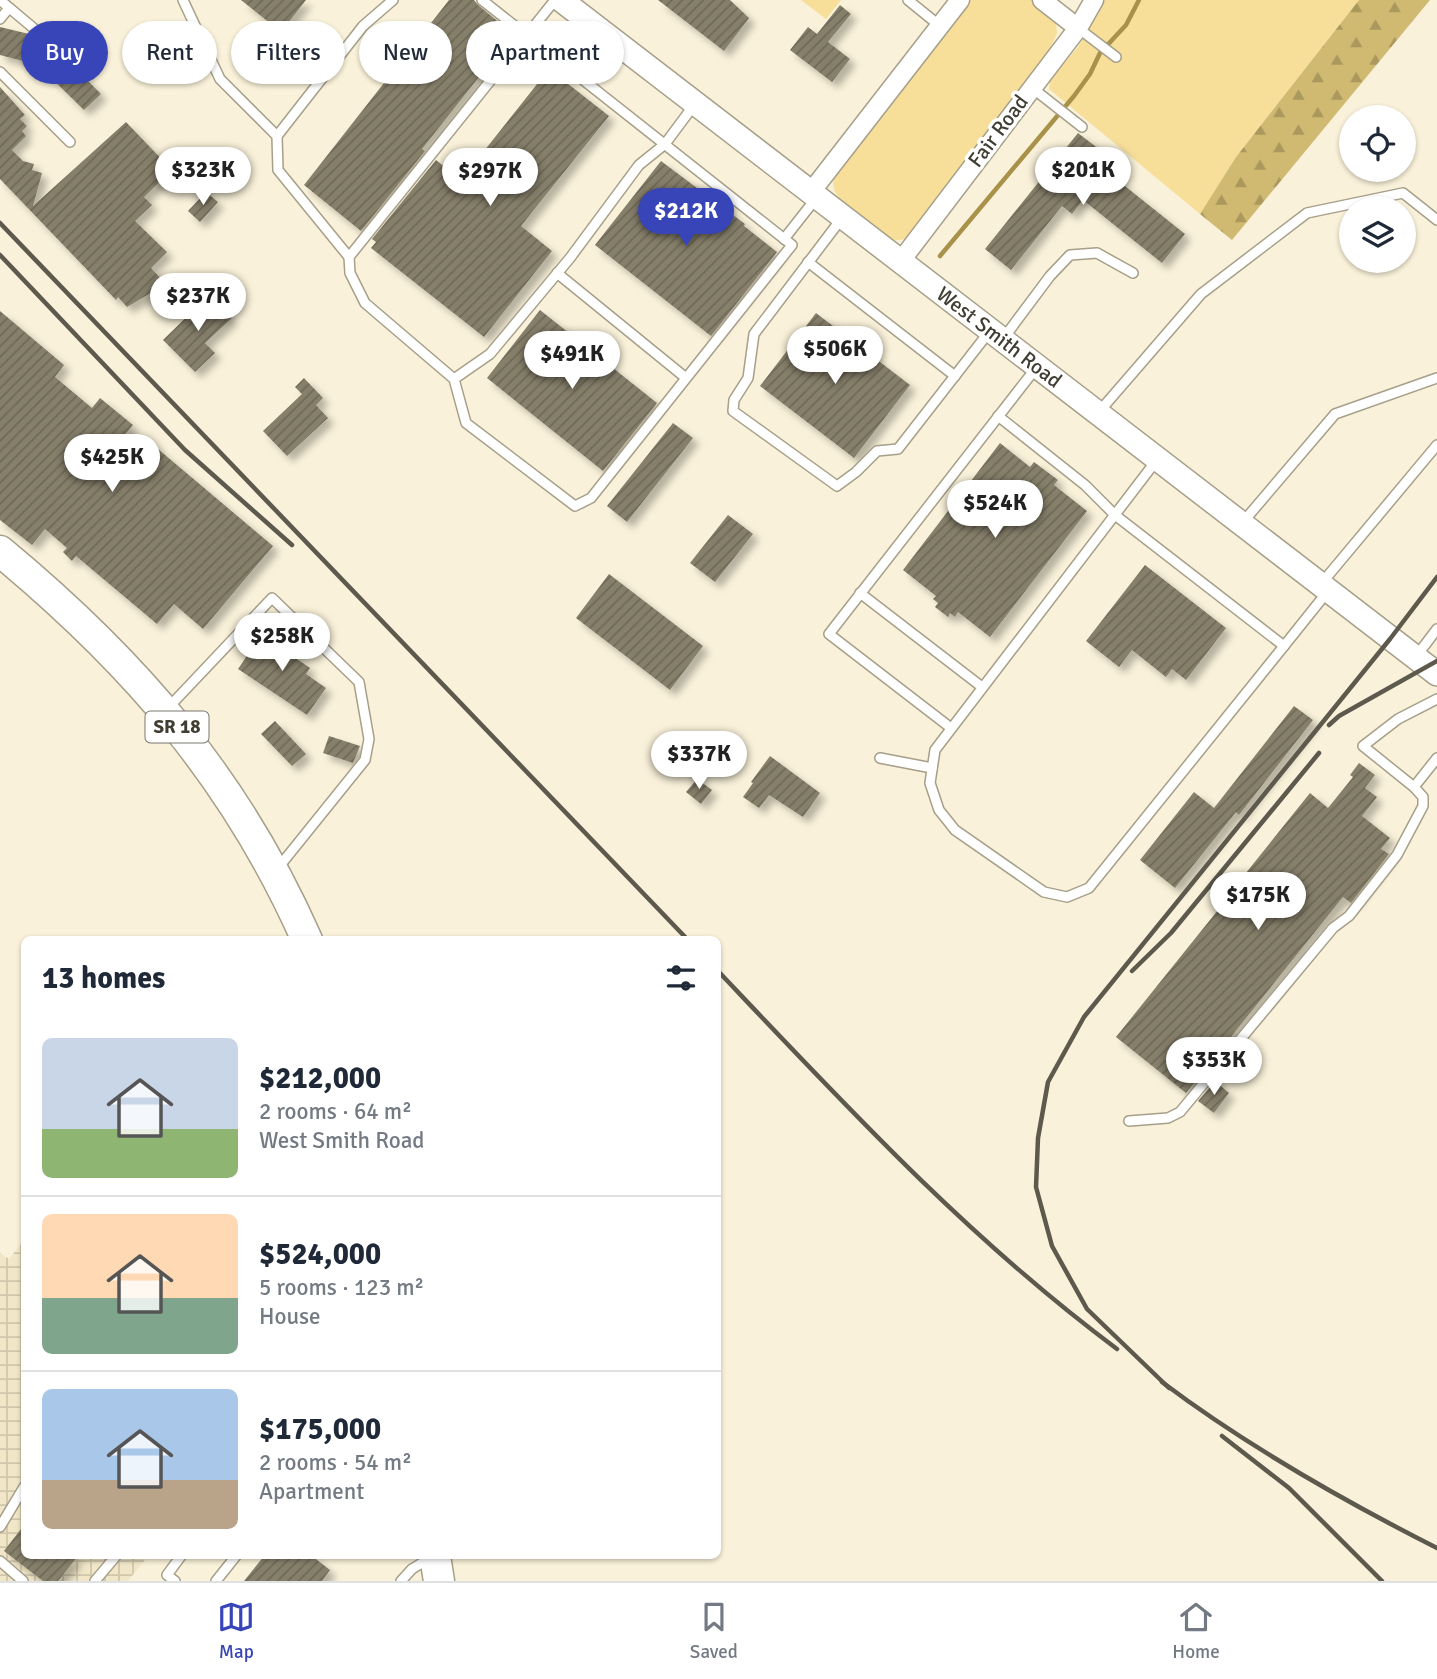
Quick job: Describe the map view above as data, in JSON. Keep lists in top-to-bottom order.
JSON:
{
  "streets": {
    "highway": ["SR 18"],
    "street": ["Fair Road", "West Smith Road"]
  },
  "crossings": [
    ["Fair Road", "West Smith Road"]
  ],
  "page": {
    "chip": [
      "Buy",
      "Rent",
      "Filters",
      "New",
      "Apartment"
    ],
    "price": [
      "$323K",
      "$201K",
      "$297K",
      "$212K",
      "$237K",
      "$506K",
      "$491K",
      "$425K",
      "$524K",
      "$258K",
      "$337K",
      "$175K",
      "$353K"
    ],
    "heading": "13 homes",
    "list": [
      {
        "name": "$212,000",
        "note": "2 rooms · 64 m² · West Smith Road"
      },
      {
        "name": "$524,000",
        "note": "5 rooms · 123 m² · House"
      },
      {
        "name": "$175,000",
        "note": "2 rooms · 54 m² · Apartment"
      }
    ],
    "tabs": ["Map", "Saved", "Home"]
  }
}
